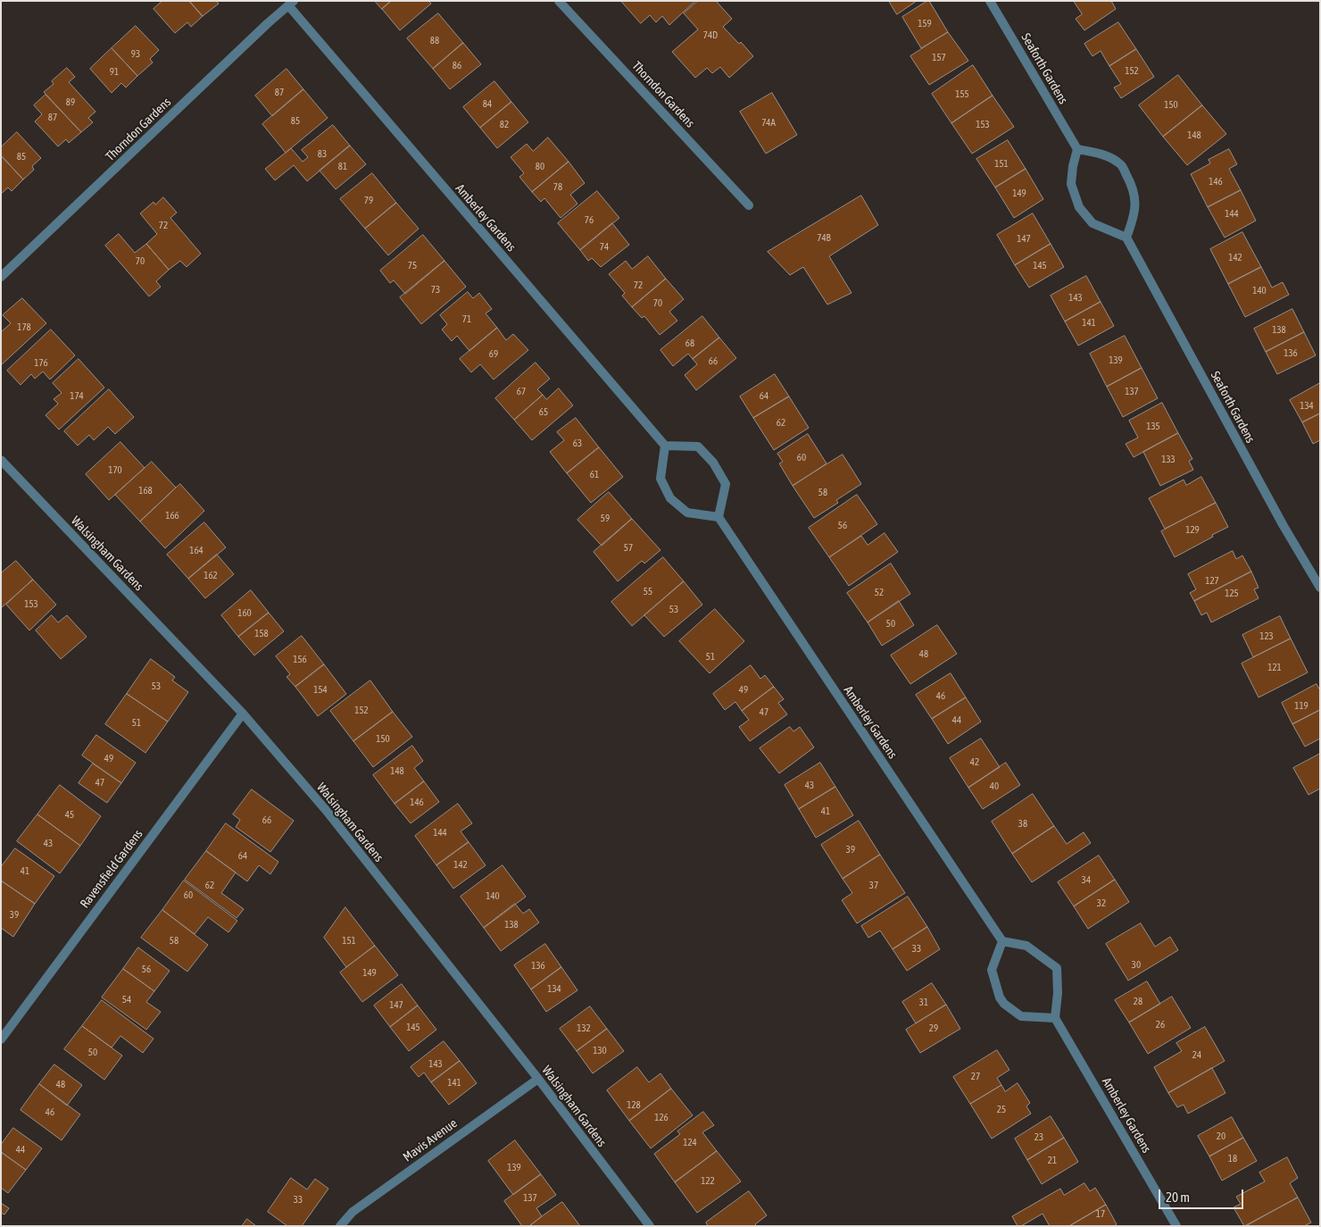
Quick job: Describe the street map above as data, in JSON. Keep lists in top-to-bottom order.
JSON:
{
  "streets": {
    "street": [
      "Seaforth Gardens",
      "Thorndon Gardens",
      "Amberley Gardens",
      "Walsingham Gardens",
      "Ravensfield Gardens",
      "Mavis Avenue"
    ]
  },
  "crossings": [
    ["Thorndon Gardens", "Amberley Gardens"],
    ["Walsingham Gardens", "Ravensfield Gardens"],
    ["Walsingham Gardens", "Mavis Avenue"]
  ],
  "house_numbers": [
    "159",
    "74D",
    "88",
    "93",
    "157",
    "86",
    "152",
    "91",
    "87",
    "155",
    "89",
    "84",
    "150",
    "87",
    "85",
    "74A",
    "82",
    "153",
    "148",
    "83",
    "85",
    "151",
    "81",
    "80",
    "146",
    "78",
    "149",
    "79",
    "144",
    "76",
    "72",
    "74B",
    "147",
    "74",
    "142",
    "70",
    "75",
    "145",
    "72",
    "73",
    "140",
    "143",
    "70",
    "71",
    "141",
    "178",
    "138",
    "68",
    "136",
    "69",
    "139",
    "66",
    "176",
    "67",
    "137",
    "174",
    "64",
    "134",
    "65",
    "62",
    "135",
    "63",
    "60",
    "133",
    "170",
    "61",
    "168",
    "58",
    "166",
    "59",
    "56",
    "129",
    "57",
    "164",
    "162",
    "127",
    "55",
    "52",
    "125",
    "153",
    "53",
    "160",
    "50",
    "158",
    "123",
    "48",
    "51",
    "156",
    "121",
    "53",
    "154",
    "49",
    "46",
    "119",
    "152",
    "47",
    "44",
    "51",
    "150",
    "49",
    "42",
    "148",
    "47",
    "43",
    "40",
    "146",
    "41",
    "45",
    "66",
    "38",
    "144",
    "43",
    "39",
    "64",
    "142",
    "41",
    "34",
    "62",
    "37",
    "60",
    "140",
    "32",
    "39",
    "138",
    "58",
    "151",
    "33",
    "30",
    "136",
    "56",
    "149",
    "134",
    "54",
    "28",
    "31",
    "147",
    "26",
    "145",
    "132",
    "29",
    "130",
    "50",
    "24",
    "143",
    "27",
    "141",
    "48",
    "128",
    "25",
    "46",
    "126",
    "20",
    "23",
    "124",
    "44",
    "18",
    "21",
    "139",
    "122",
    "137",
    "33",
    "17"
  ],
  "scale_bar": "20 m"
}
